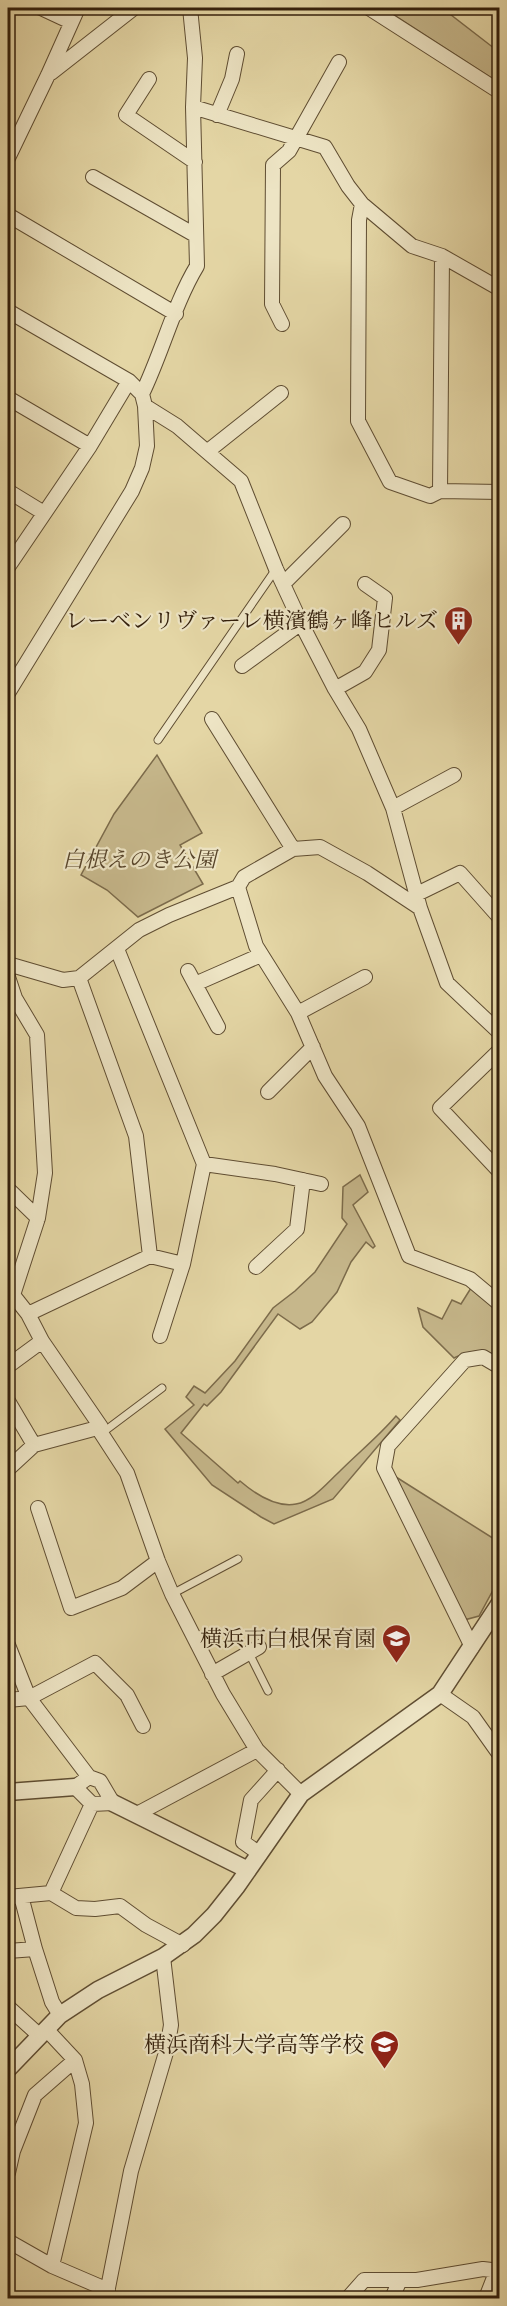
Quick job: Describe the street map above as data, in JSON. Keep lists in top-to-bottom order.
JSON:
{
  "parks": ["白根えのき公園"],
  "places": {
    "building": ["レーベンリヴァーレ横濱鶴ヶ峰ヒルズ"],
    "school or university": ["横浜市白根保育園", "横浜商科大学高等学校"]
  }
}
